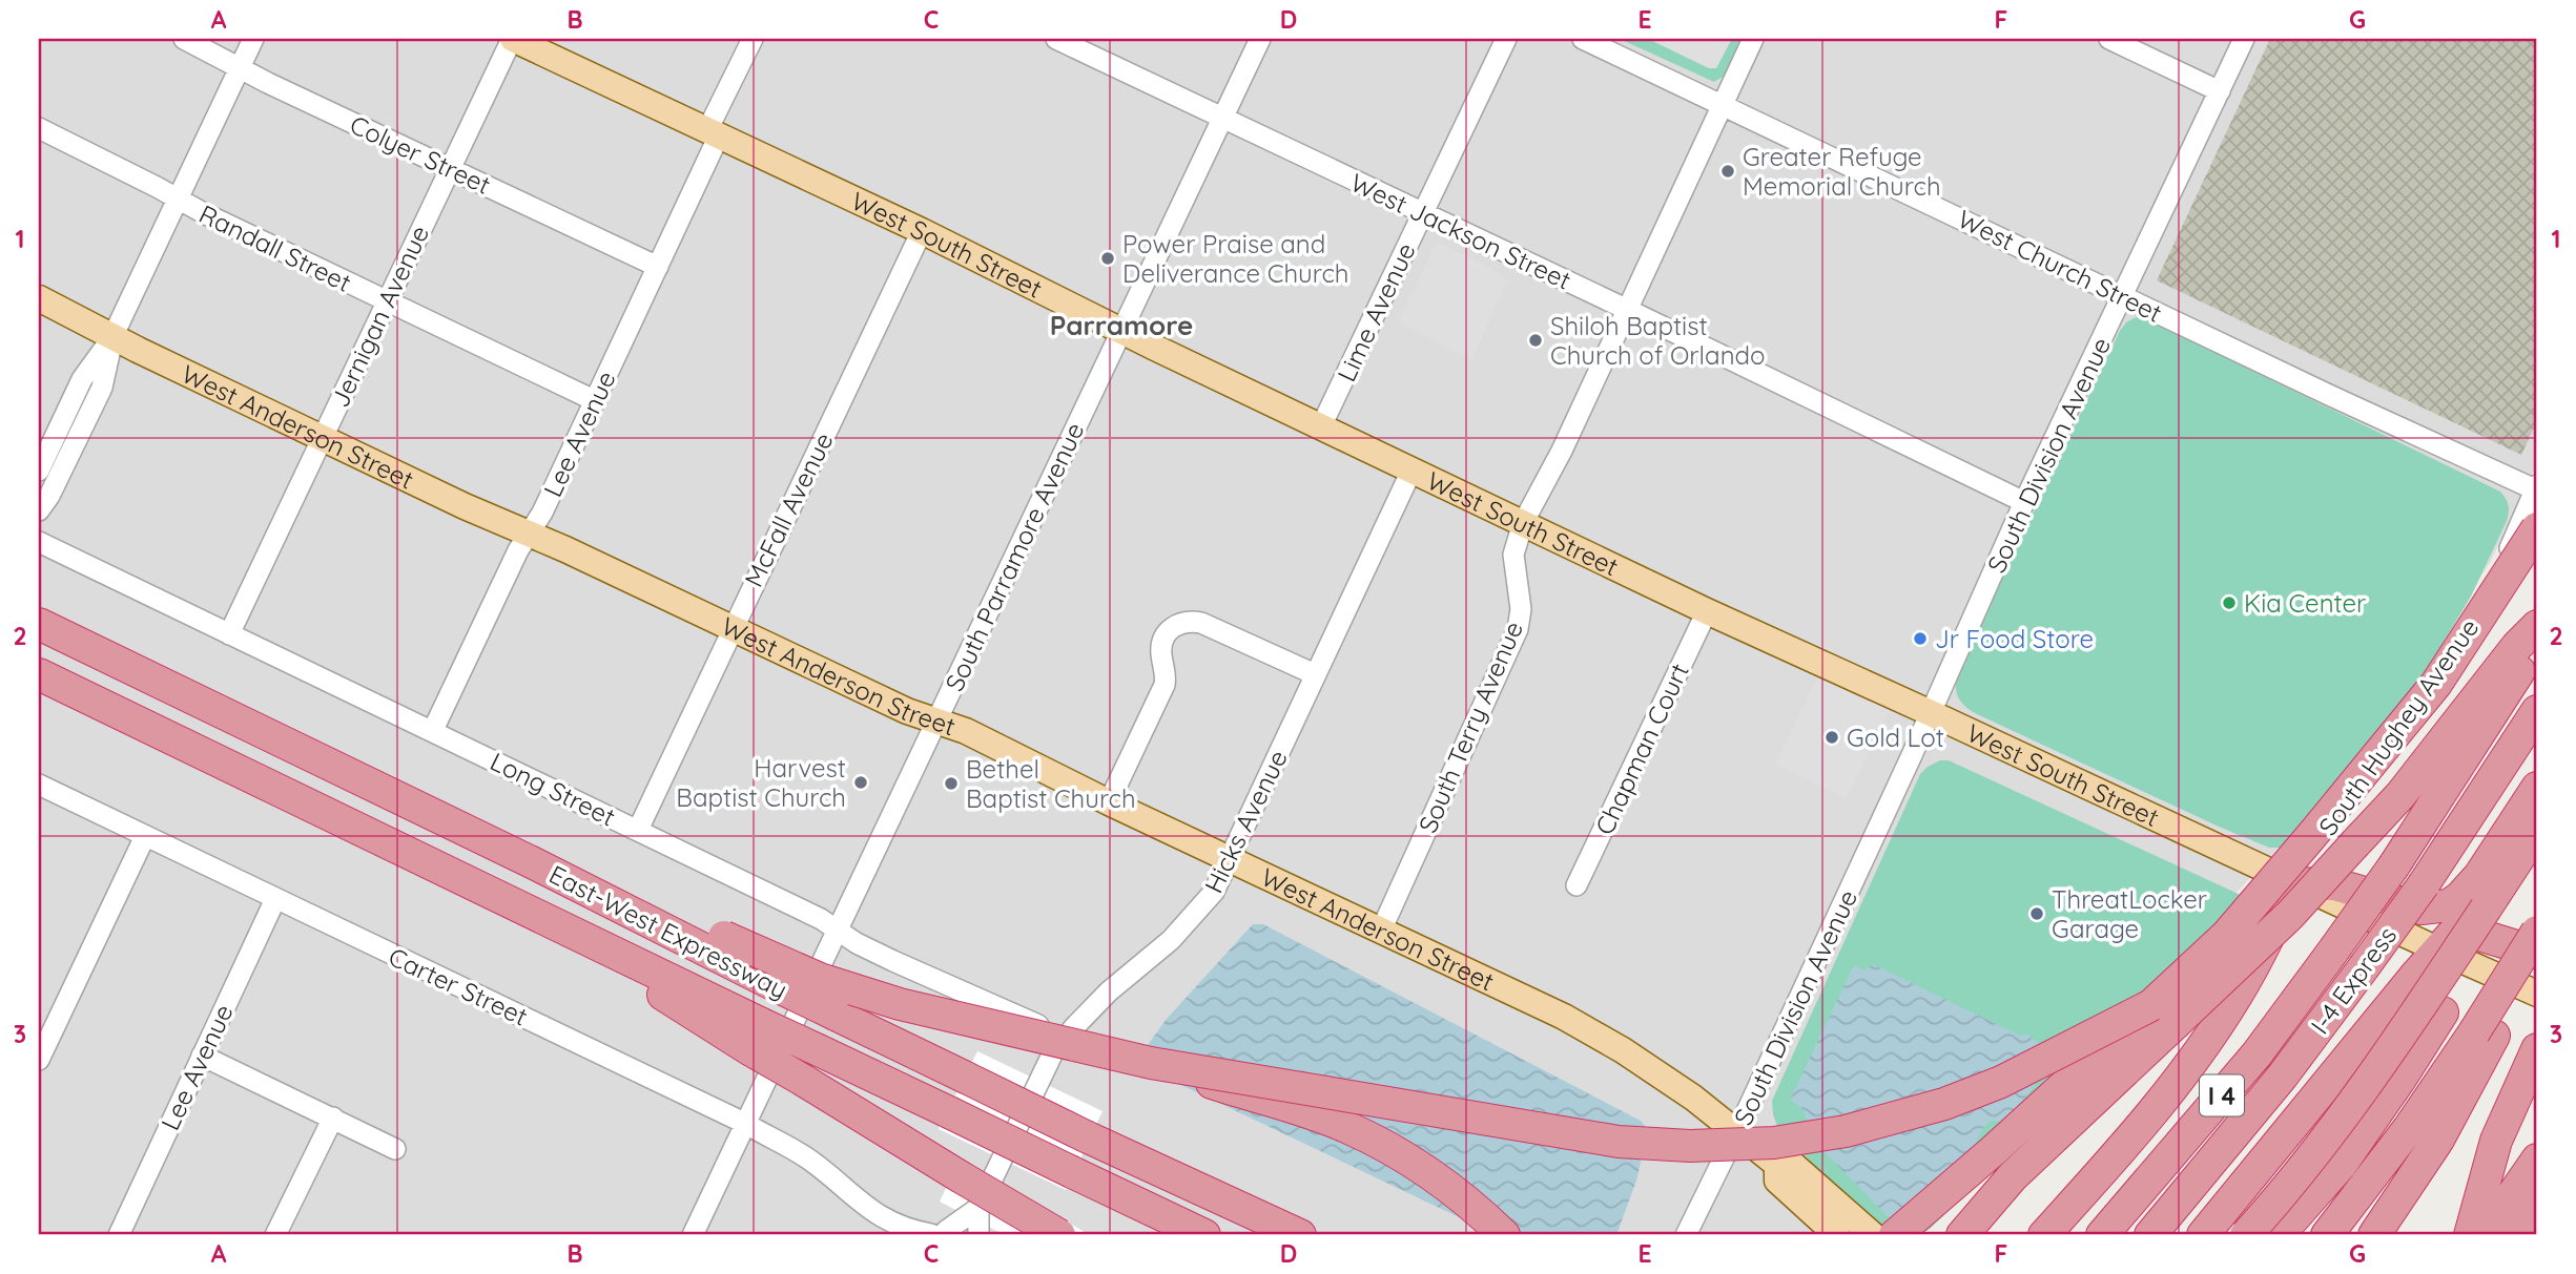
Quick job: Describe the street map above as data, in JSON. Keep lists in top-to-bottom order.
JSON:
{
  "streets": {
    "highway": ["East-West Expressway", "I-4 Express", "I 4"],
    "main road": ["West South Street", "West Anderson Street"],
    "street": [
      "Colyer Street",
      "West Jackson Street",
      "Randall Street",
      "West Church Street",
      "Lime Avenue",
      "Jernigan Avenue",
      "Lee Avenue",
      "South Division Avenue",
      "McFall Avenue",
      "South Parramore Avenue",
      "South Terry Avenue",
      "South Hughey Avenue",
      "Chapman Court",
      "Long Street",
      "Hicks Avenue",
      "Carter Street"
    ]
  },
  "crossings": [
    ["Colyer Street", "Jernigan Avenue"],
    ["Colyer Street", "Lee Avenue"],
    ["West Jackson Street", "Lime Avenue"],
    ["West Jackson Street", "South Division Avenue"],
    ["West Jackson Street", "South Parramore Avenue"],
    ["West Jackson Street", "South Terry Avenue"],
    ["West South Street", "Lime Avenue"],
    ["West South Street", "Jernigan Avenue"],
    ["West South Street", "Lee Avenue"],
    ["West South Street", "South Division Avenue"],
    ["West South Street", "McFall Avenue"],
    ["West South Street", "South Parramore Avenue"],
    ["West South Street", "South Terry Avenue"],
    ["West South Street", "South Hughey Avenue"],
    ["West South Street", "Chapman Court"],
    ["West South Street", "Hicks Avenue"],
    ["Randall Street", "Jernigan Avenue"],
    ["Randall Street", "Lee Avenue"],
    ["West Church Street", "South Division Avenue"],
    ["West Church Street", "South Terry Avenue"],
    ["West Church Street", "South Hughey Avenue"],
    ["Jernigan Avenue", "West Anderson Street"],
    ["Jernigan Avenue", "Long Street"],
    ["West Anderson Street", "Lee Avenue"],
    ["West Anderson Street", "South Division Avenue"],
    ["West Anderson Street", "McFall Avenue"],
    ["West Anderson Street", "South Parramore Avenue"],
    ["West Anderson Street", "South Terry Avenue"],
    ["West Anderson Street", "Hicks Avenue"],
    ["Lee Avenue", "Long Street"],
    ["Lee Avenue", "Carter Street"],
    ["McFall Avenue", "Long Street"],
    ["South Parramore Avenue", "Long Street"],
    ["South Parramore Avenue", "Carter Street"],
    ["Long Street", "Hicks Avenue"],
    ["Hicks Avenue", "Carter Street"]
  ],
  "districts": ["Parramore"],
  "places": [
    "Greater Refuge Memorial Church",
    "Power Praise and Deliverance Church",
    "Shiloh Baptist Church of Orlando",
    "Kia Center",
    "Jr Food Store",
    "Gold Lot",
    "Harvest Baptist Church",
    "Bethel Baptist Church",
    "ThreatLocker Garage"
  ],
  "grid": {
    "columns": [
      "A",
      "B",
      "C",
      "D",
      "E",
      "F",
      "G"
    ],
    "rows": ["1", "2", "3"]
  }
}
